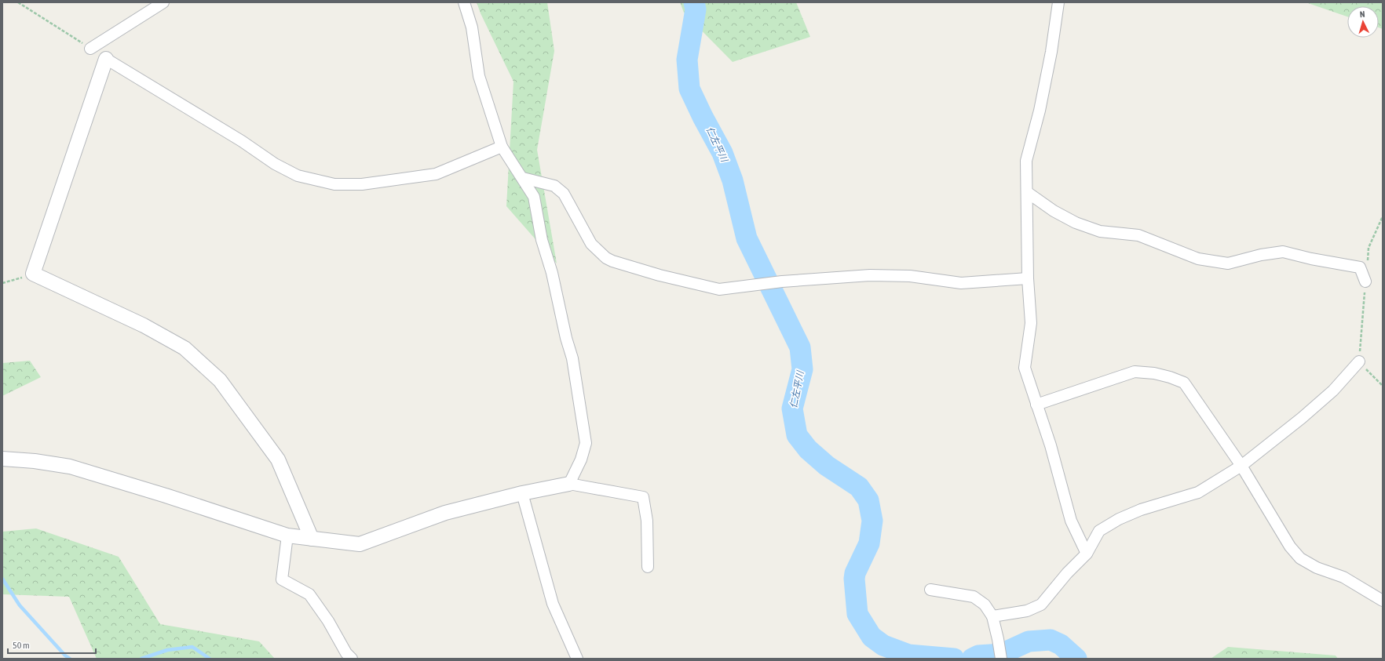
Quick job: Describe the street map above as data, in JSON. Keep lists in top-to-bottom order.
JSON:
{
  "water": ["仁左平川"],
  "scale_bar": "50 m",
  "north": "top"
}
